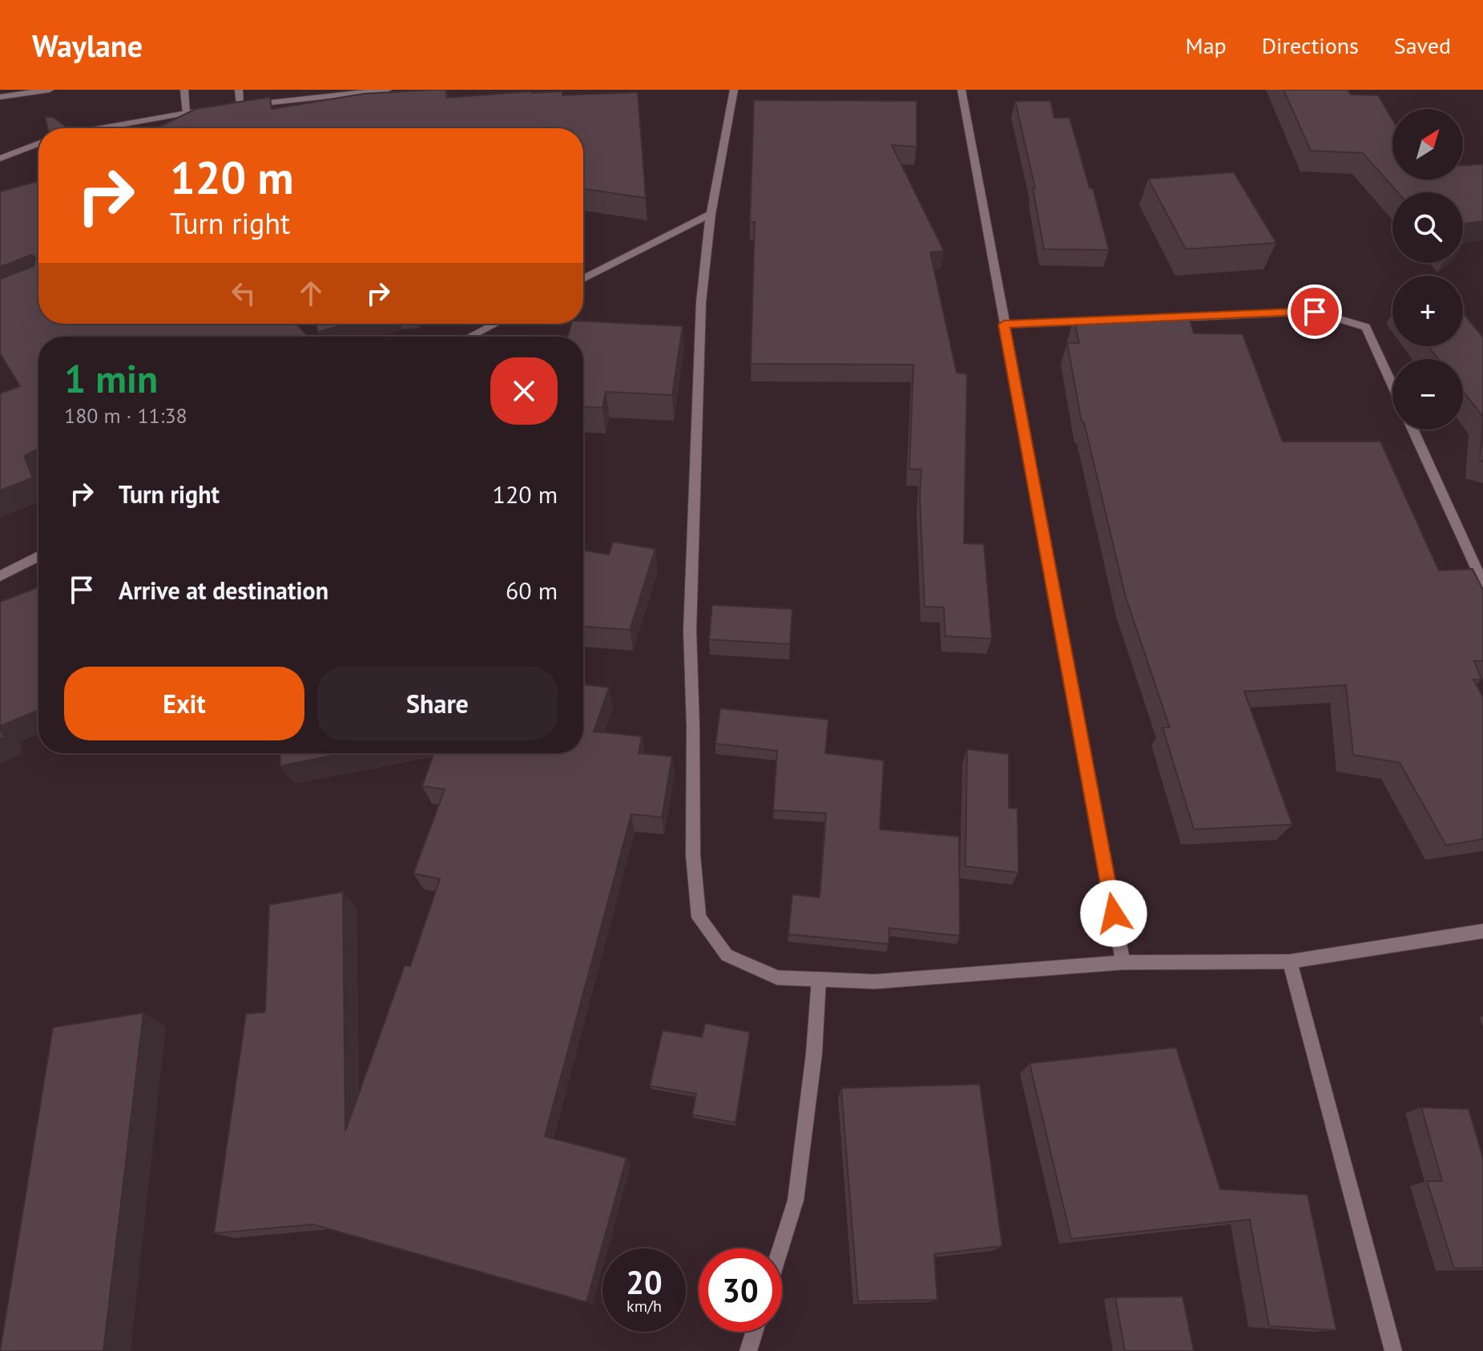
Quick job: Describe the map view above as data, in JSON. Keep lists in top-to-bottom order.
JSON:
{
  "north": "top right",
  "page": {
    "header": "Waylane",
    "nav": ["Map", "Directions", "Saved"],
    "map_buttons": ["+", "−"],
    "turn": ["120 m", "Turn right"],
    "heading": ["1 min", "180 m · 11:38"],
    "list": [
      {
        "name": "Turn right",
        "value": "120 m"
      },
      {
        "name": "Arrive at destination",
        "value": "60 m"
      }
    ],
    "buttons": ["Exit", "Share"],
    "speed": "20 km/h",
    "limit": "30"
  }
}
